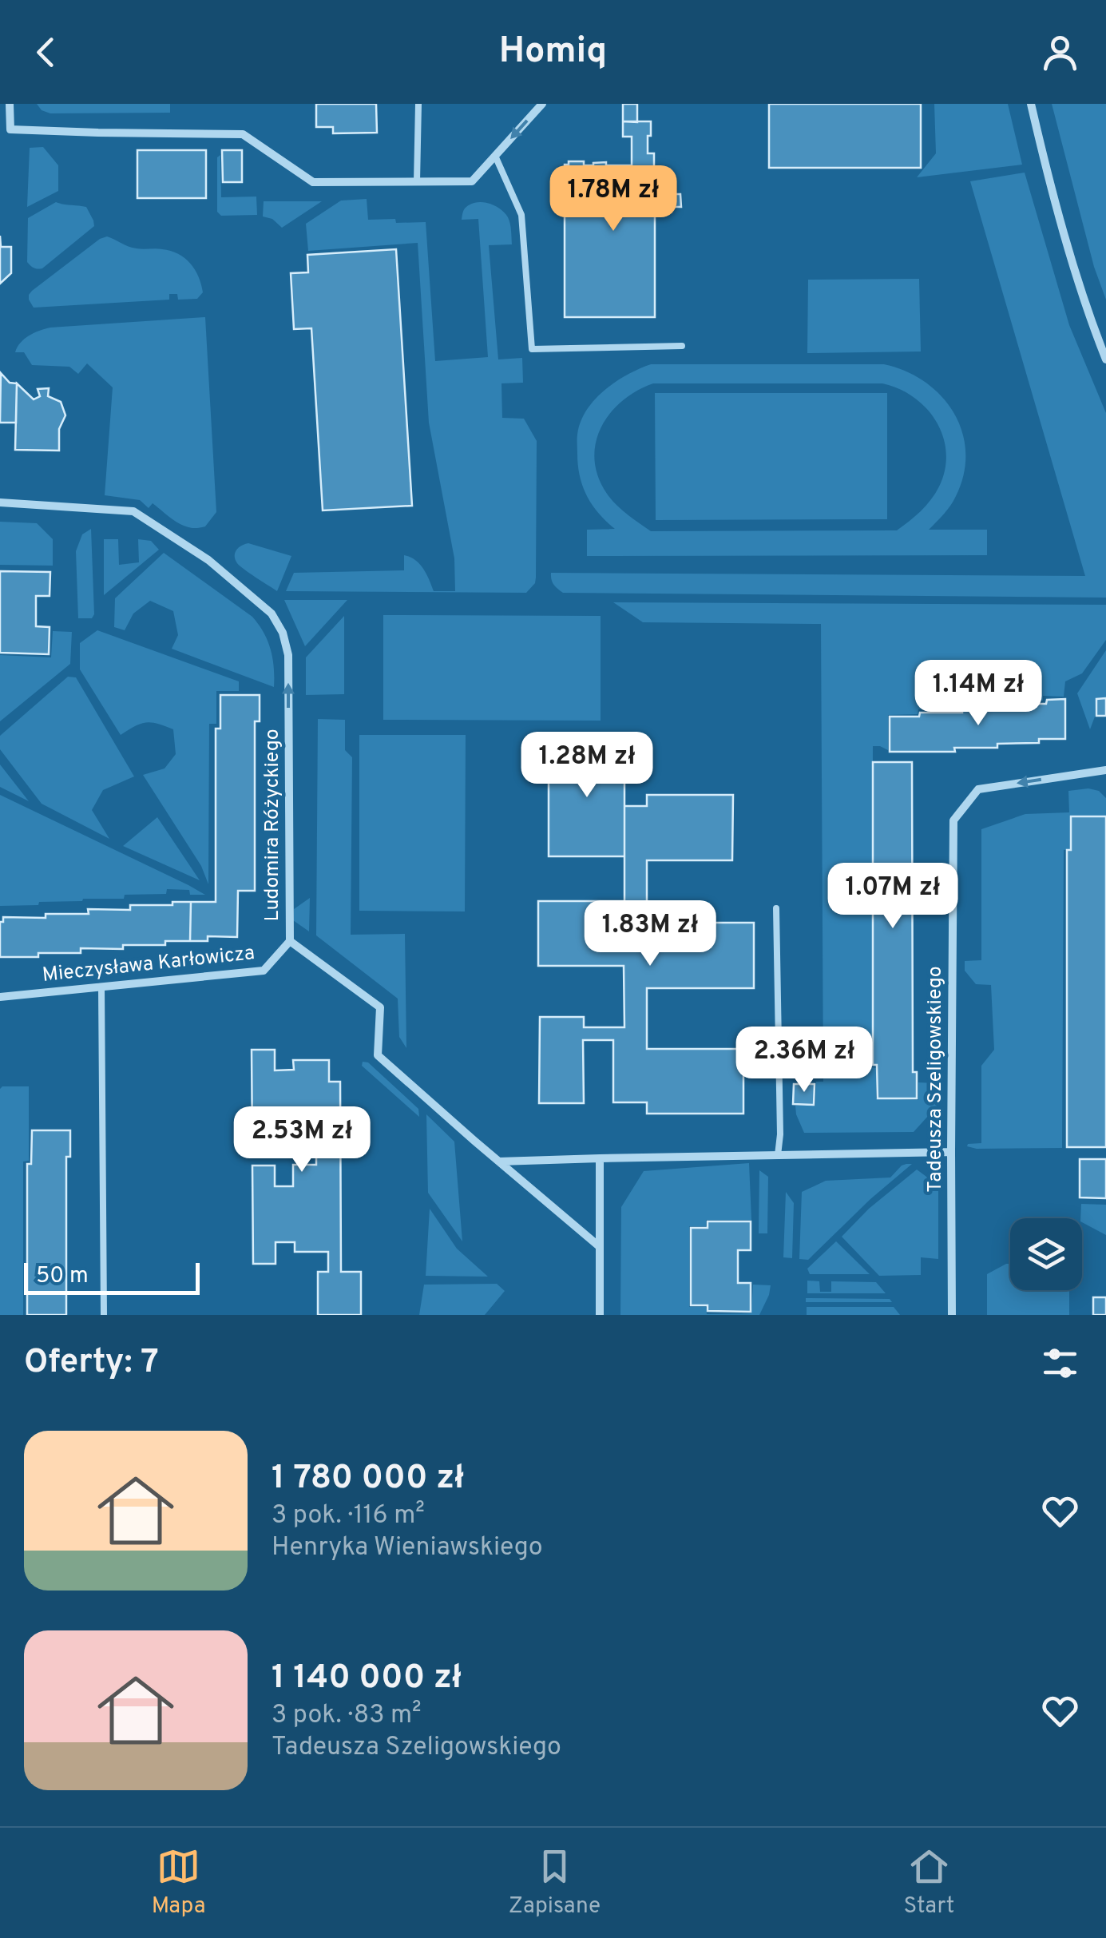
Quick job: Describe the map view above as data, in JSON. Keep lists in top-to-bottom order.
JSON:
{
  "streets": {
    "street": ["Ludomira Różyckiego", "Mieczysława Karłowicza", "Tadeusza Szeligowskiego"]
  },
  "crossings": [
    ["Ludomira Różyckiego", "Mieczysława Karłowicza"]
  ],
  "one_way": ["Ludomira Różyckiego", "Tadeusza Szeligowskiego"],
  "scale_bar": "50 m",
  "page": {
    "header": "Homiq",
    "price": [
      "1.78M zł",
      "1.14M zł",
      "1.28M zł",
      "1.07M zł",
      "1.83M zł",
      "2.36M zł",
      "2.53M zł"
    ],
    "scale": "50 m",
    "heading": "Oferty: 7",
    "list": [
      {
        "name": "1 780 000 zł",
        "note": "3 pok. · 116 m² · Henryka Wieniawskiego"
      },
      {
        "name": "1 140 000 zł",
        "note": "3 pok. · 83 m² · Tadeusza Szeligowskiego"
      }
    ],
    "tabs": ["Mapa", "Zapisane", "Start"]
  }
}
